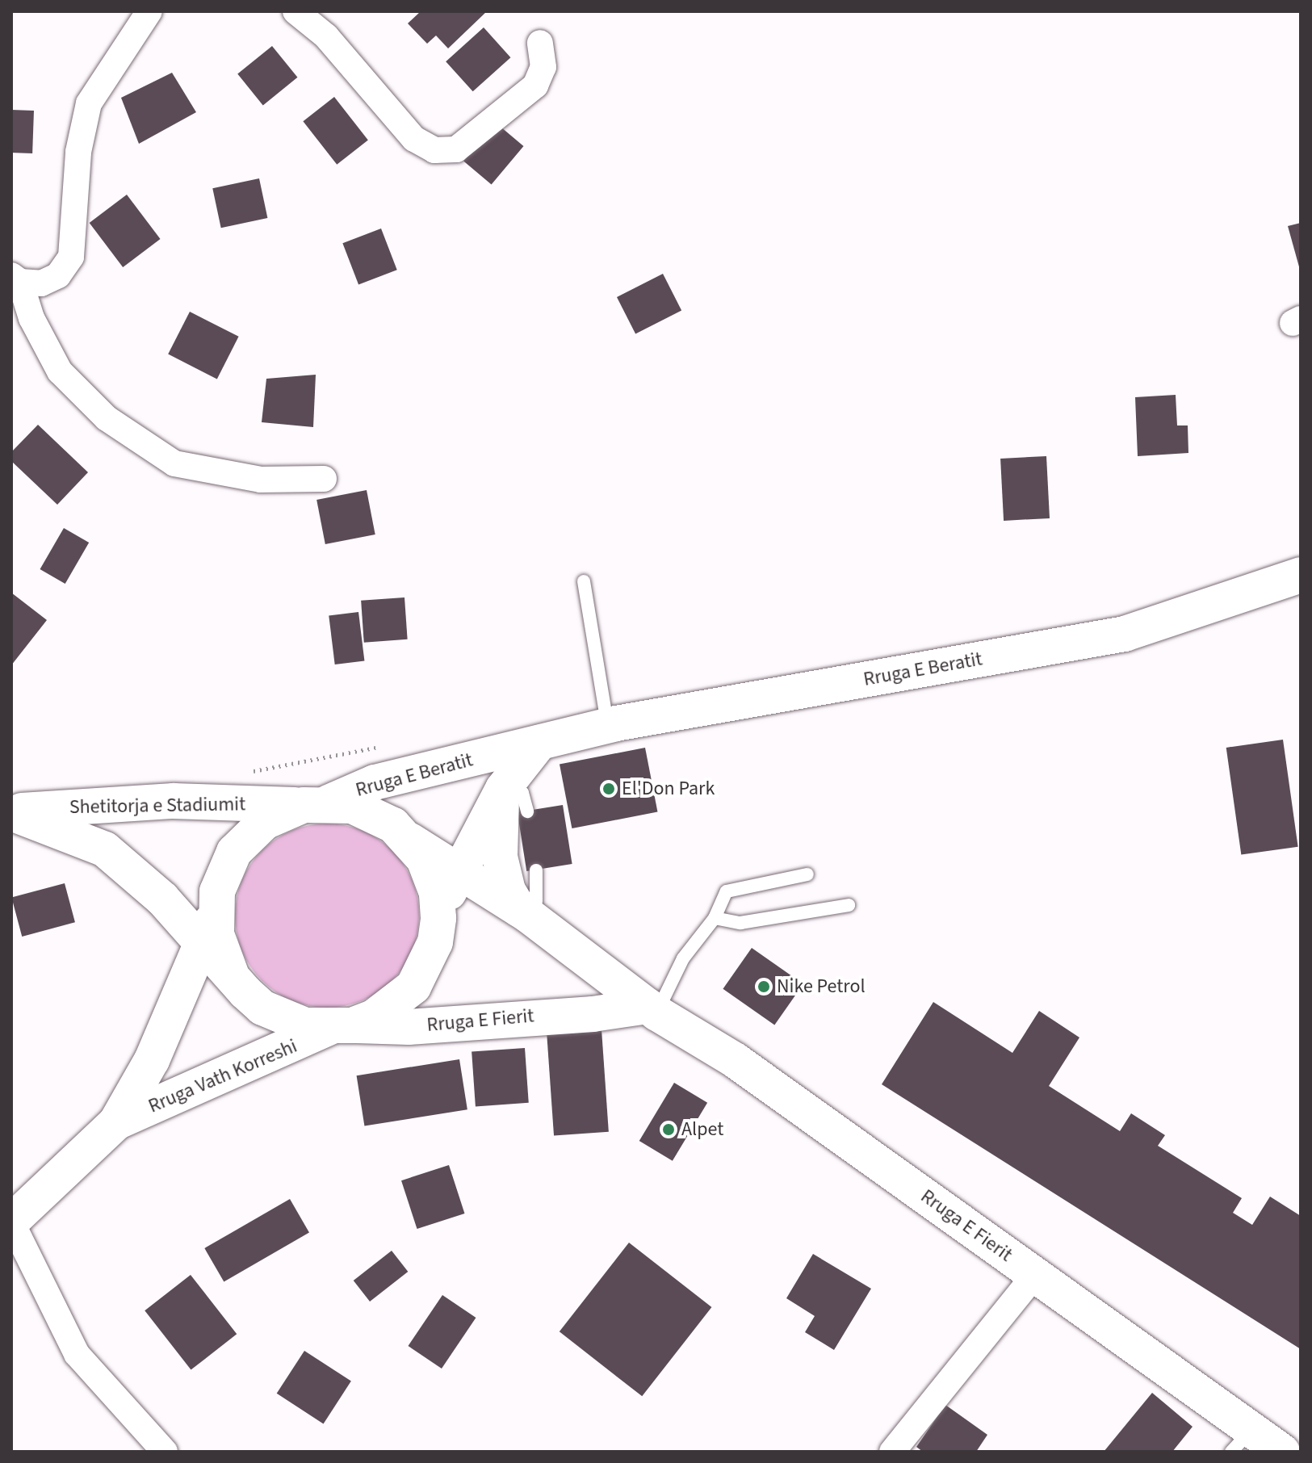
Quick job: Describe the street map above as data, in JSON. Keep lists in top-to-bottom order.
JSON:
{
  "streets": {
    "main road": [
      "Rruga E Beratit",
      "Shetitorja e Stadiumit",
      "Rruga E Fierit",
      "Rruga Vath Korreshi"
    ]
  },
  "crossings": [
    ["Rruga E Beratit", "Shetitorja e Stadiumit"],
    ["Rruga E Beratit", "Rruga E Fierit"],
    ["Rruga E Beratit", "Rruga Vath Korreshi"],
    ["Shetitorja e Stadiumit", "Rruga E Fierit"],
    ["Shetitorja e Stadiumit", "Rruga Vath Korreshi"],
    ["Rruga E Fierit", "Rruga Vath Korreshi"]
  ],
  "places": ["El'Don Park", "Nike Petrol", "Alpet"]
}
